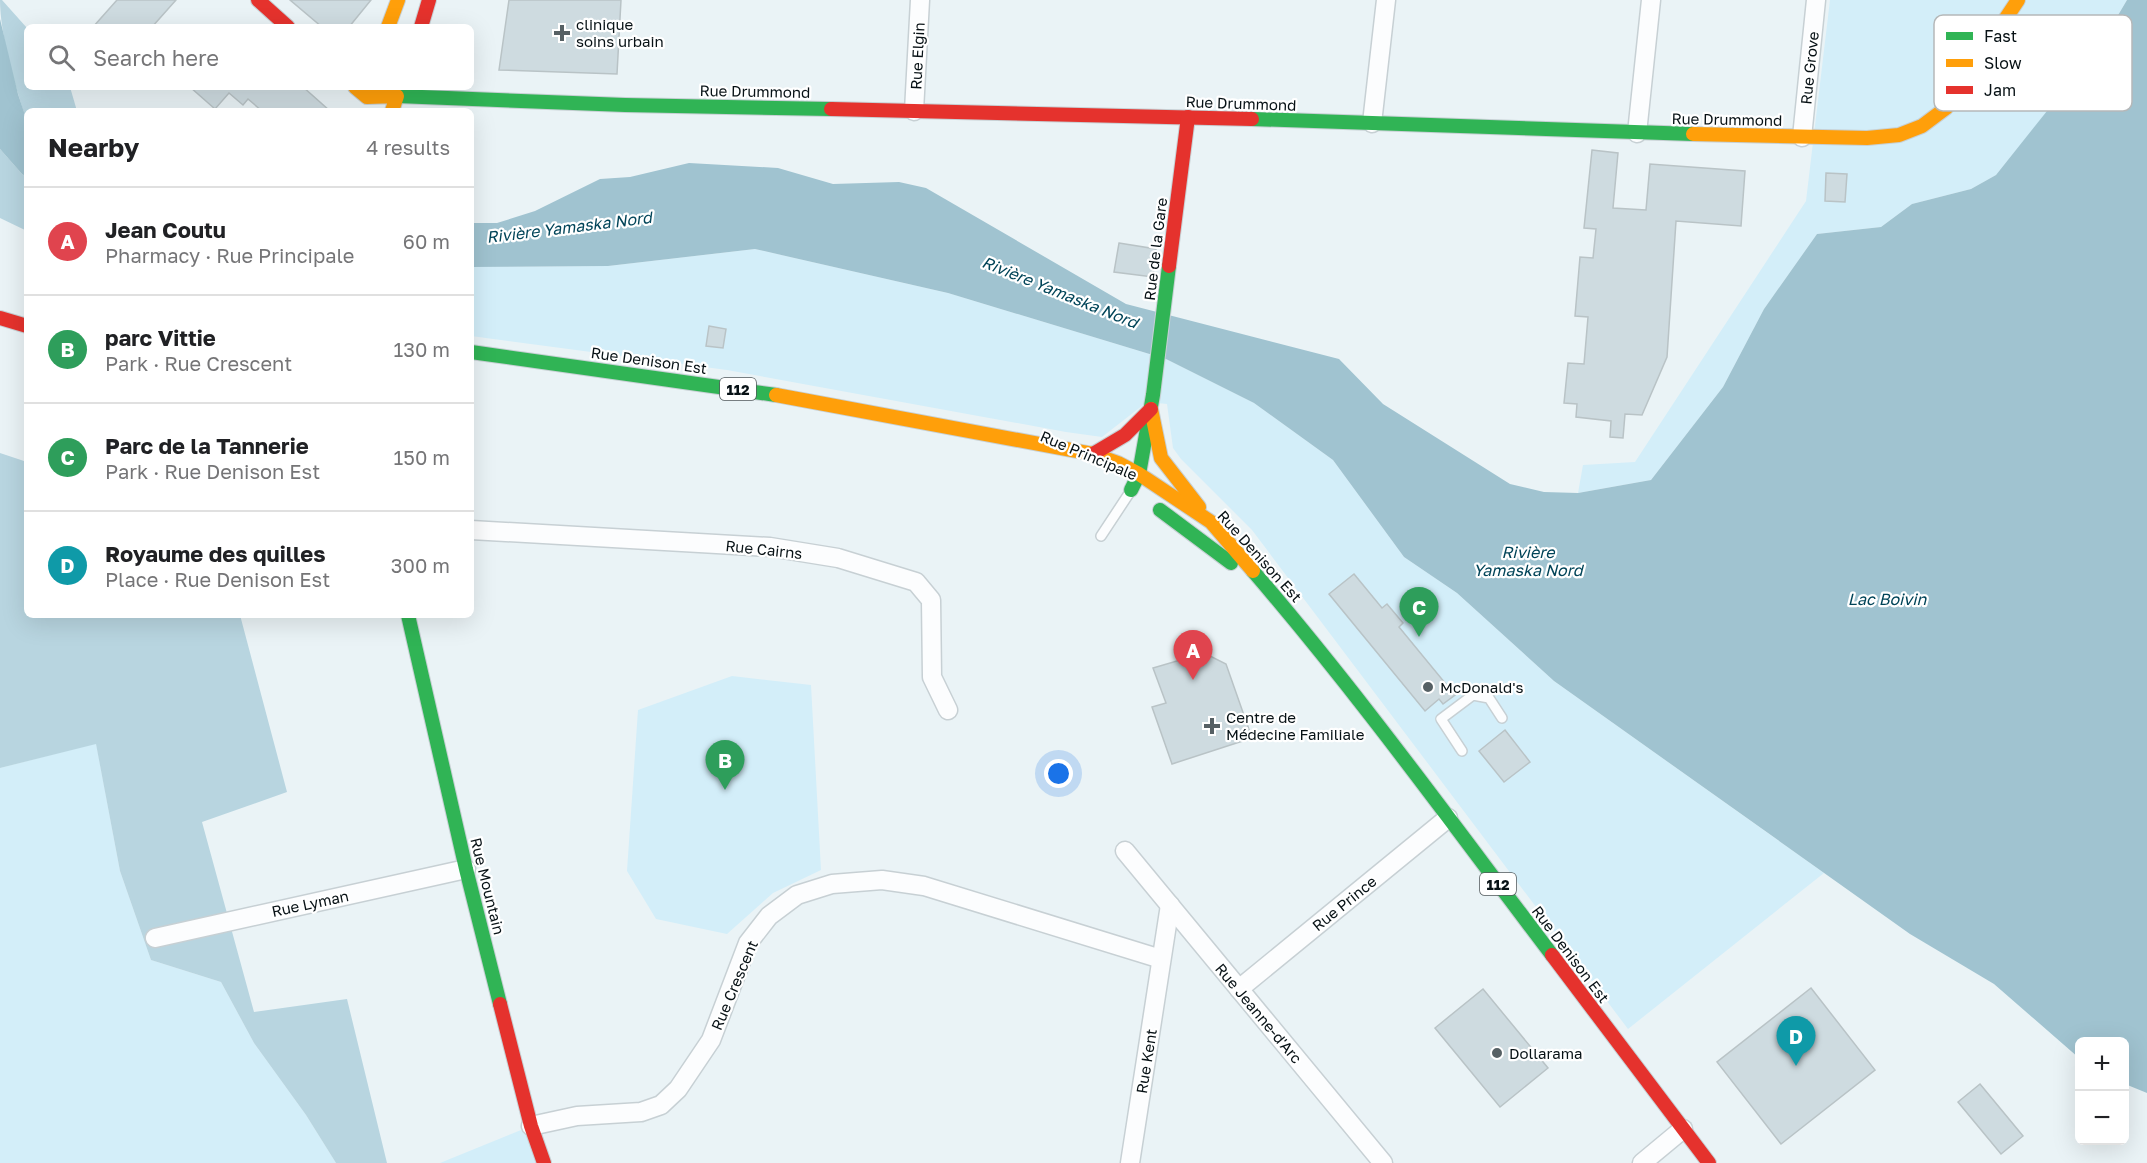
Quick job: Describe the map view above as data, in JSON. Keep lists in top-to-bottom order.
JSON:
{
  "streets": {
    "street": [
      "Rue Elgin",
      "Rue Grove",
      "Rue Drummond",
      "Rue de la Gare",
      "Rue Denison Est",
      "112",
      "Rue Principale",
      "Rue Cairns",
      "Rue Mountain",
      "Rue Lyman",
      "Rue Prince",
      "Rue Crescent",
      "Rue Jeanne-d'Arc",
      "Rue Kent"
    ]
  },
  "crossings": [
    ["Rue Elgin", "Rue Drummond"],
    ["Rue Grove", "Rue Drummond"],
    ["Rue Drummond", "Rue de la Gare"],
    ["Rue de la Gare", "Rue Denison Est"],
    ["Rue Denison Est", "Rue Principale"],
    ["Rue Denison Est", "Rue Prince"],
    ["Rue Mountain", "Rue Lyman"],
    ["Rue Mountain", "Rue Crescent"],
    ["Rue Prince", "Rue Jeanne-d'Arc"],
    ["Rue Crescent", "Rue Kent"]
  ],
  "water": ["Rivière Yamaska Nord", "Lac Boivin"],
  "places": {
    "health": ["clinique soins urbain", "Centre de Médecine Familiale"],
    "other": ["McDonald's", "Dollarama"]
  },
  "legend": ["Fast", "Slow", "Jam"],
  "page": {
    "search": "Search here",
    "heading": ["Nearby", "4 results"],
    "list": [
      {
        "mark": "A",
        "name": "Jean Coutu",
        "note": "Pharmacy · Rue Principale",
        "value": "60 m"
      },
      {
        "mark": "B",
        "name": "parc Vittie",
        "note": "Park · Rue Crescent",
        "value": "130 m"
      },
      {
        "mark": "C",
        "name": "Parc de la Tannerie",
        "note": "Park · Rue Denison Est",
        "value": "150 m"
      },
      {
        "mark": "D",
        "name": "Royaume des quilles",
        "note": "Place · Rue Denison Est",
        "value": "300 m"
      }
    ],
    "pins": [
      "C",
      "A",
      "B",
      "D"
    ],
    "map_buttons": ["+", "−"]
  }
}
